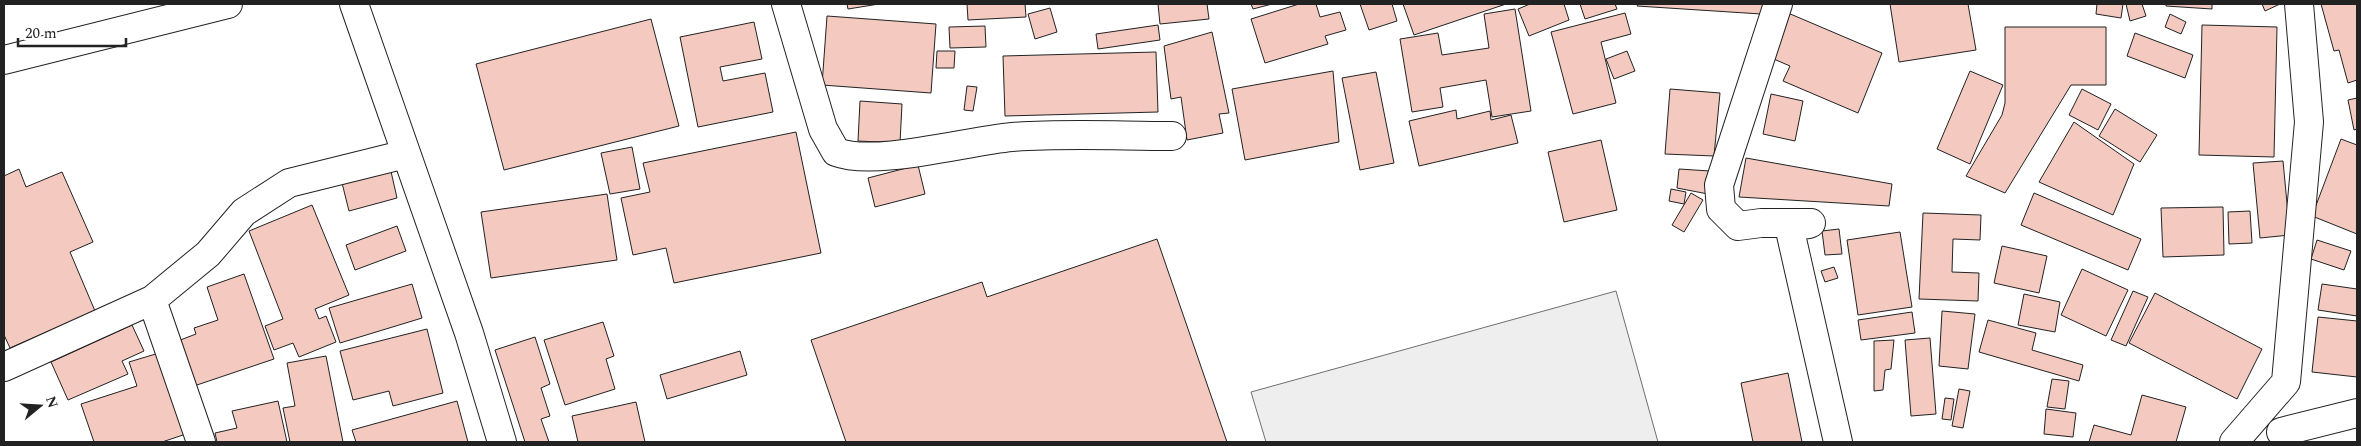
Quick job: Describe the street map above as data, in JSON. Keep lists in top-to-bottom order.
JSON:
{
  "scale_bar": "20 m",
  "north": "right"
}
